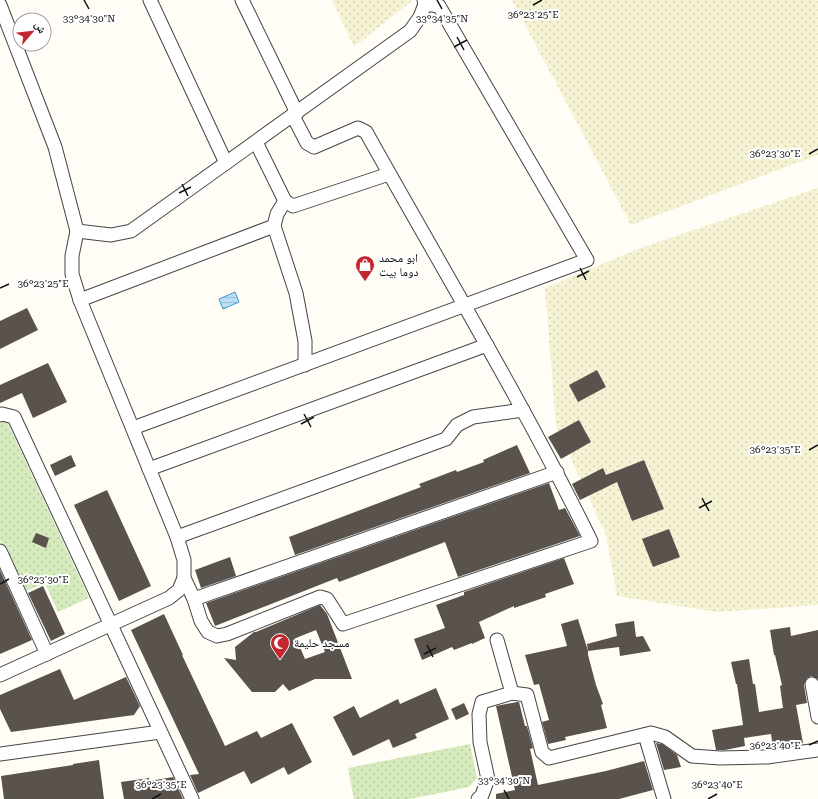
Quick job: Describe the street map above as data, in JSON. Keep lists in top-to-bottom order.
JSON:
{
  "places": {
    "shop": ["ابو محمد دوما بيت"],
    "mosque": ["مسجد حليمة"]
  },
  "north": "top right",
  "coordinates": [
    "36°23'25\"E",
    "33°34'30\"N",
    "33°34'35\"N",
    "36°23'30\"E",
    "36°23'35\"E",
    "36°23'40\"E"
  ]
}
